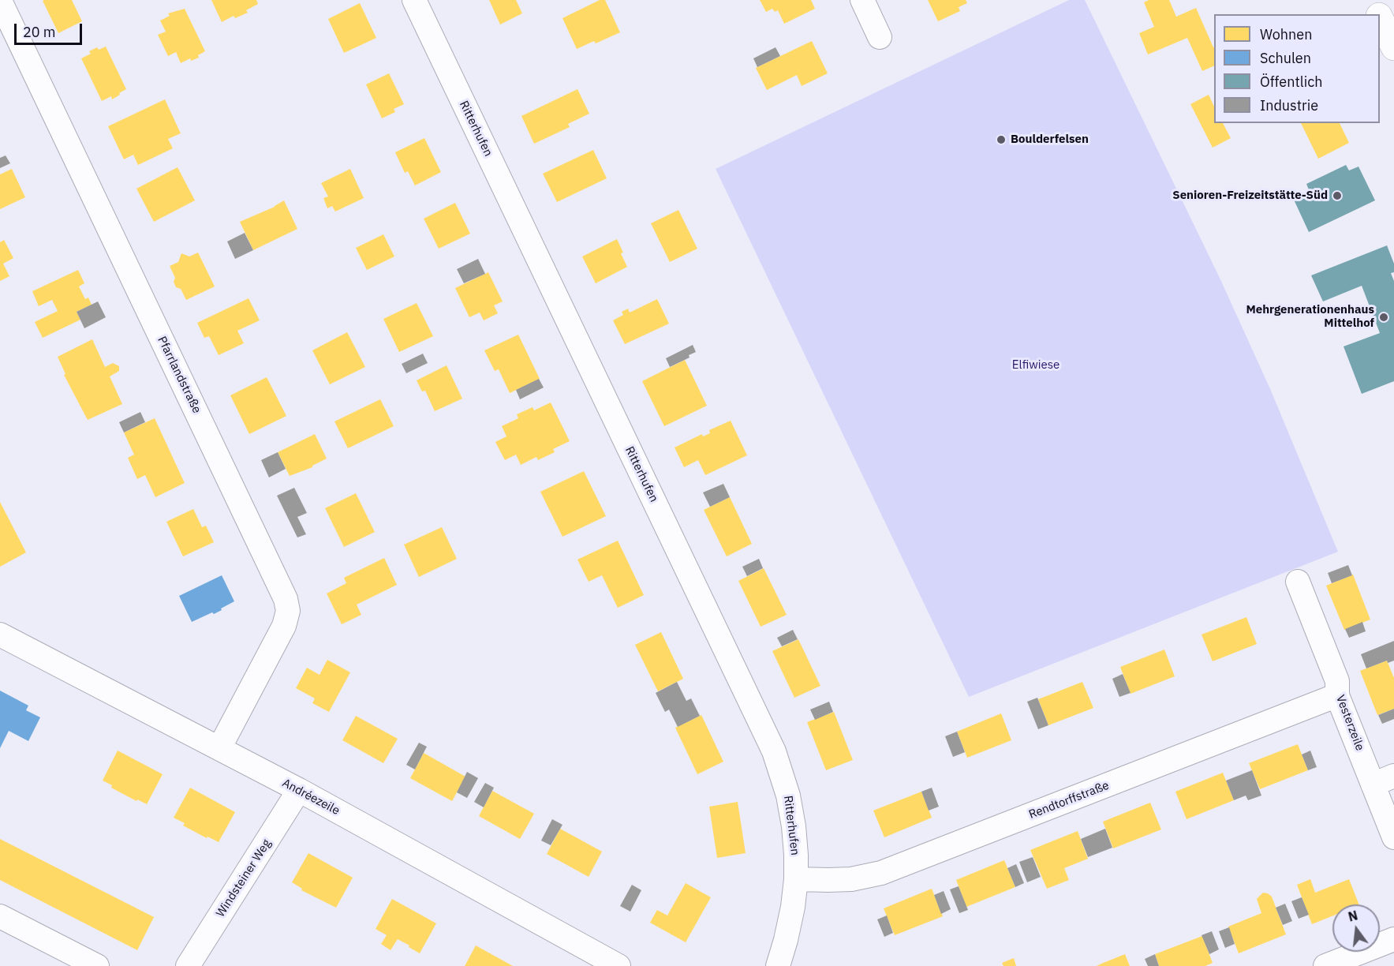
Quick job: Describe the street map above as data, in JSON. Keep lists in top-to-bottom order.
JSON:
{
  "streets": {
    "street": [
      "Ritterhufen",
      "Pfarrlandstraße",
      "Vesterzeile",
      "Andréezeile",
      "Rendtorffstraße",
      "Windsteiner Weg"
    ]
  },
  "crossings": [
    ["Ritterhufen", "Rendtorffstraße"],
    ["Pfarrlandstraße", "Andréezeile"],
    ["Vesterzeile", "Rendtorffstraße"],
    ["Andréezeile", "Windsteiner Weg"]
  ],
  "parks": ["Elfiwiese"],
  "places": ["Boulderfelsen", "Senioren-Freizeitstätte-Süd", "Mehrgenerationenhaus Mittelhof"],
  "legend": [
    "Wohnen",
    "Schulen",
    "Öffentlich",
    "Industrie"
  ],
  "scale_bar": "20 m",
  "north": "top"
}
